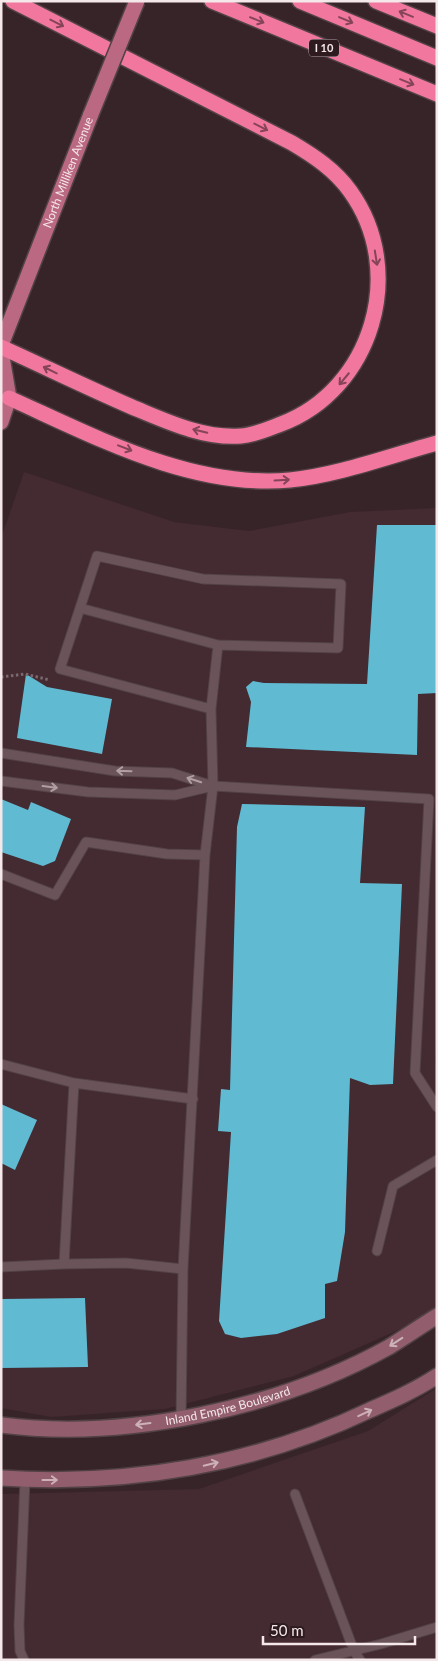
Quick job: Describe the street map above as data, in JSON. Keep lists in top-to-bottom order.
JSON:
{
  "streets": {
    "highway": ["I 10"],
    "main road": ["North Milliken Avenue", "Inland Empire Boulevard"]
  },
  "scale_bar": "50 m"
}
